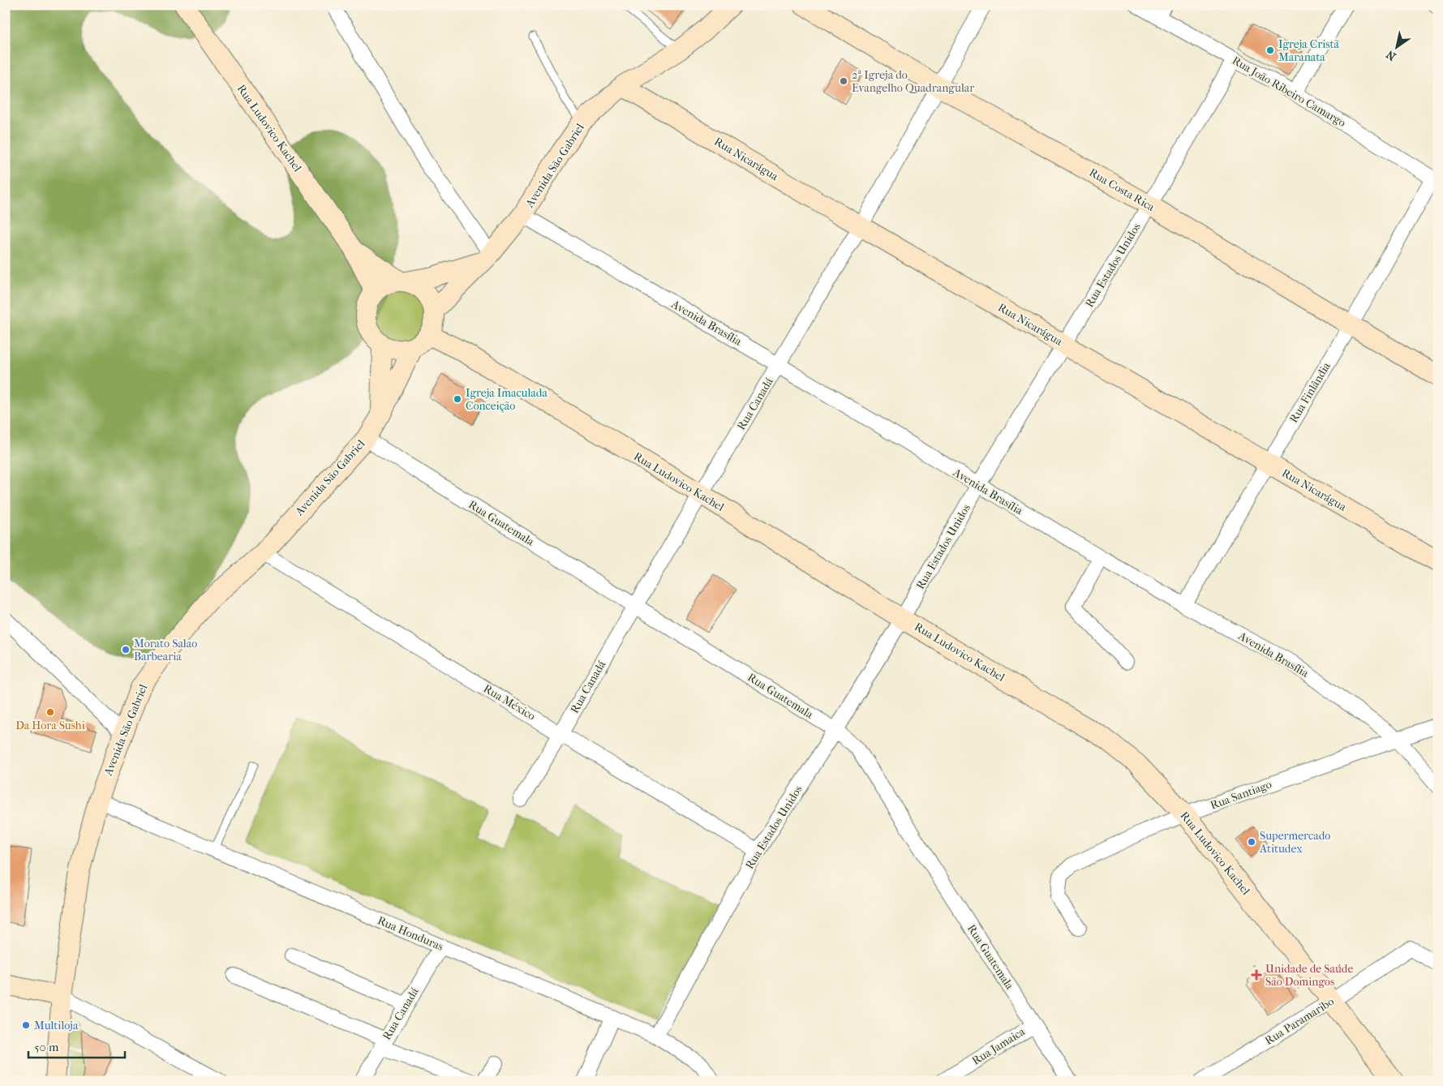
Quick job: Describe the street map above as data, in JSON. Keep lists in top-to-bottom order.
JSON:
{
  "streets": {
    "main road": [
      "Rua Ludovico Kachel",
      "Rua Nicarágua",
      "Avenida São Gabriel",
      "Rua Costa Rica"
    ],
    "street": [
      "Rua João Ribeiro Camargo",
      "Rua Estados Unidos",
      "Avenida Brasília",
      "Rua Finlândia",
      "Rua Canadá",
      "Rua Guatemala",
      "Rua México",
      "Rua Santiago",
      "Rua Honduras",
      "Rua Paramaribo",
      "Rua Jamaica"
    ]
  },
  "crossings": [
    ["Rua João Ribeiro Camargo", "Rua Estados Unidos"],
    ["Rua João Ribeiro Camargo", "Rua Finlândia"],
    ["Rua Ludovico Kachel", "Avenida São Gabriel"],
    ["Rua Ludovico Kachel", "Rua Estados Unidos"],
    ["Rua Ludovico Kachel", "Rua Canadá"],
    ["Rua Ludovico Kachel", "Rua Santiago"],
    ["Rua Ludovico Kachel", "Rua Paramaribo"],
    ["Rua Nicarágua", "Avenida São Gabriel"],
    ["Rua Nicarágua", "Rua Estados Unidos"],
    ["Rua Nicarágua", "Rua Finlândia"],
    ["Rua Nicarágua", "Rua Canadá"],
    ["Avenida São Gabriel", "Avenida Brasília"],
    ["Avenida São Gabriel", "Rua Guatemala"],
    ["Avenida São Gabriel", "Rua México"],
    ["Avenida São Gabriel", "Rua Honduras"],
    ["Rua Costa Rica", "Rua Estados Unidos"],
    ["Rua Costa Rica", "Rua Finlândia"],
    ["Rua Costa Rica", "Rua Canadá"],
    ["Rua Estados Unidos", "Avenida Brasília"],
    ["Rua Estados Unidos", "Rua Guatemala"],
    ["Rua Estados Unidos", "Rua México"],
    ["Rua Estados Unidos", "Rua Honduras"],
    ["Avenida Brasília", "Rua Finlândia"],
    ["Avenida Brasília", "Rua Canadá"],
    ["Avenida Brasília", "Rua Santiago"],
    ["Rua Canadá", "Rua Guatemala"],
    ["Rua Canadá", "Rua México"],
    ["Rua Canadá", "Rua Honduras"],
    ["Rua Guatemala", "Rua Jamaica"]
  ],
  "places": {
    "other": [
      "Igreja Cristã Maranata",
      "2ª Igreja do Evangelho Quadrangular",
      "Igreja Imaculada Conceição",
      "Morato Salao Barbearia",
      "Da Hora Sushi",
      "Supermercado Atitudex",
      "Multiloja"
    ],
    "health": ["Unidade de Saúde São Domingos"]
  },
  "scale_bar": "50 m",
  "north": "bottom left"
}
